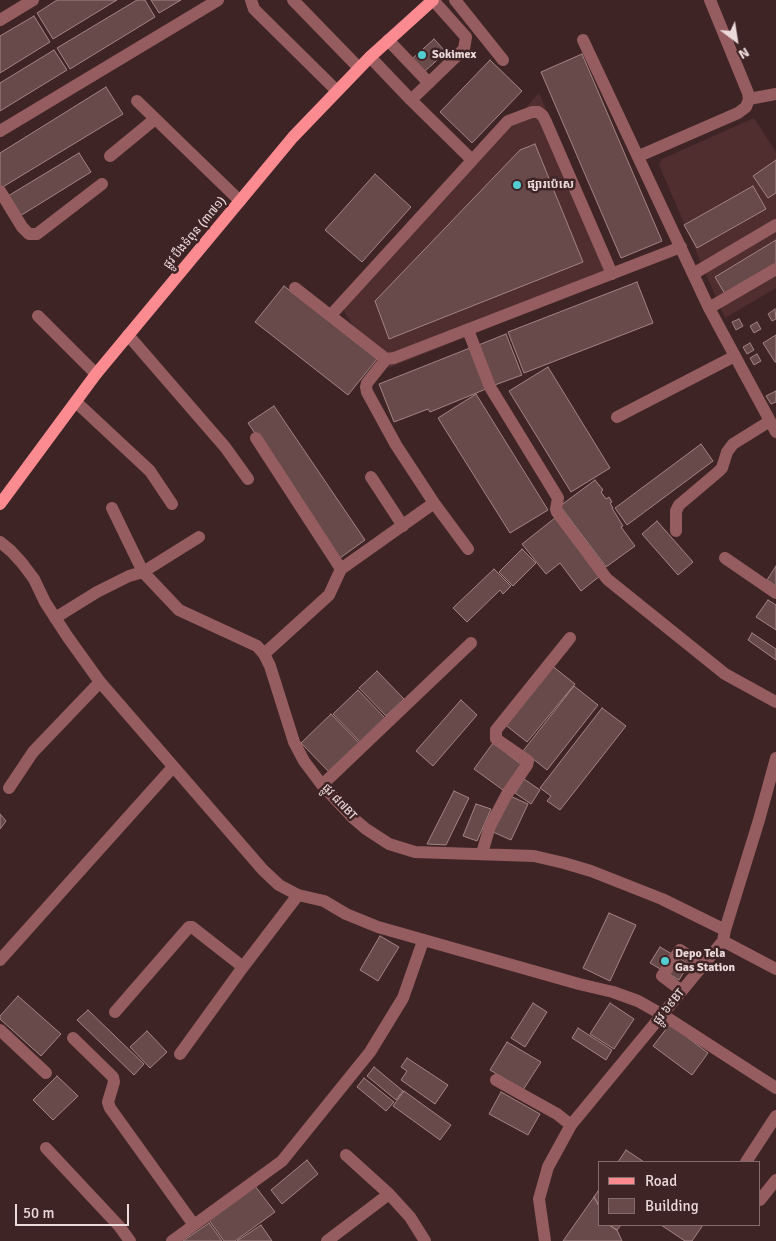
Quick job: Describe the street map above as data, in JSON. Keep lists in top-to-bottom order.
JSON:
{
  "streets": {
    "main road": ["ផ្លូវ បឹងទំពុន (៣៧១)"],
    "street": ["ផ្លូវ ៨៧BT", "ផ្លូវ ៦៩BT"]
  },
  "crossings": [
    ["ផ្លូវ ៨៧BT", "ផ្លូវ ៦៩BT"]
  ],
  "places": ["Sokimex", "ផ្សារប៉េសេ", "Depo Tela Gas Station"],
  "legend": ["Road", "Building"],
  "scale_bar": "50 m",
  "north": "bottom right"
}
